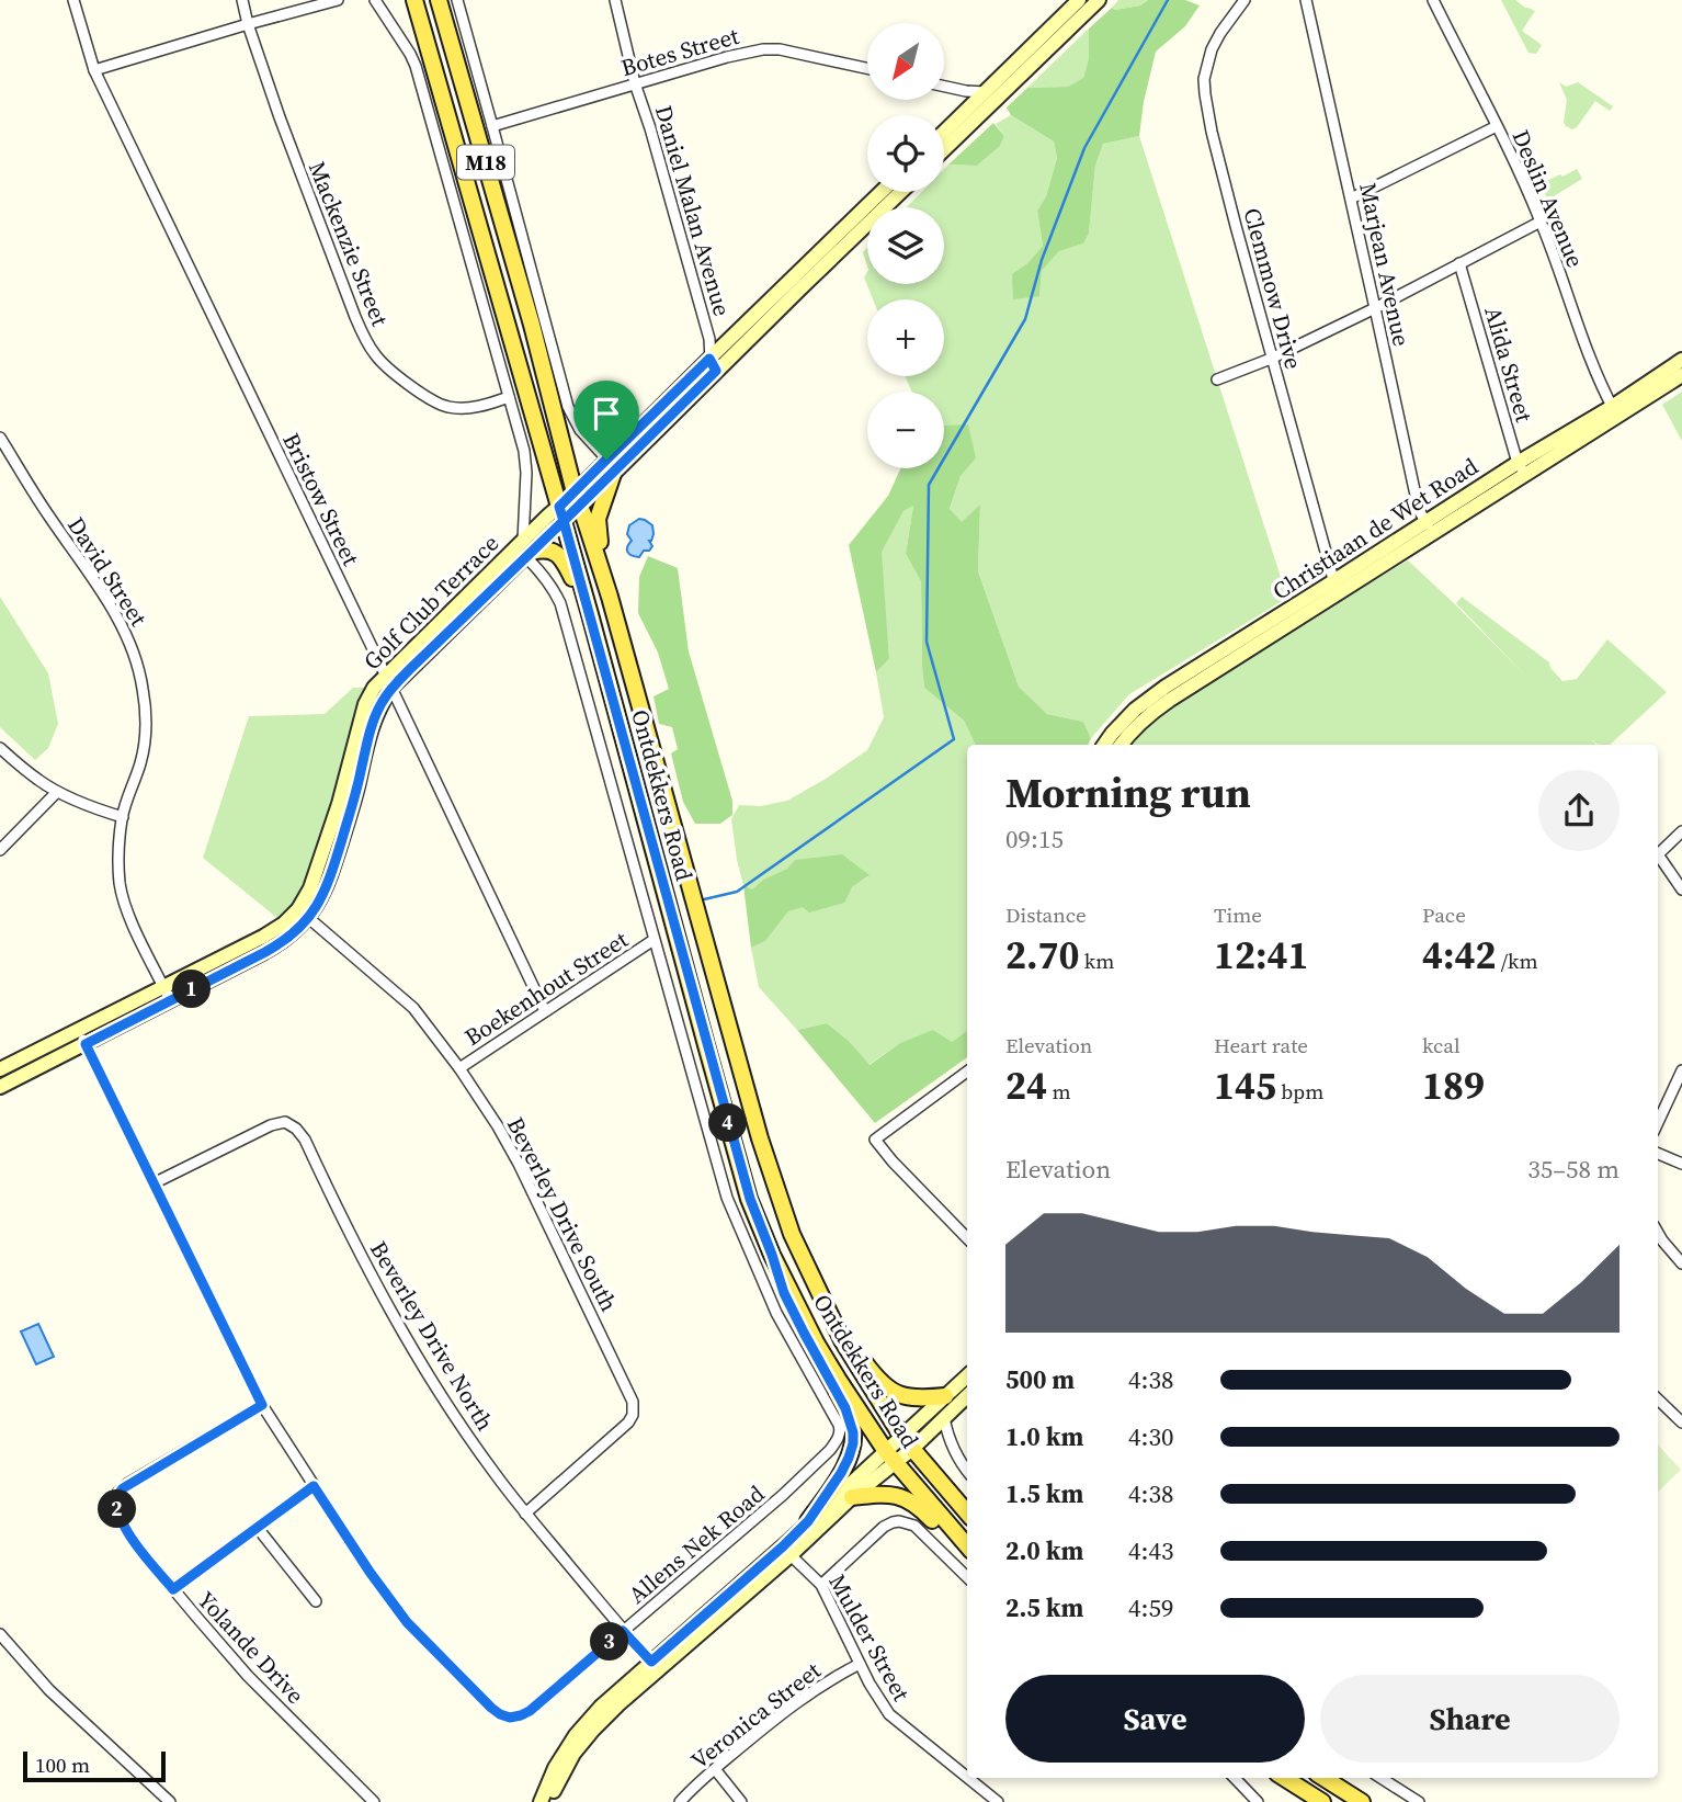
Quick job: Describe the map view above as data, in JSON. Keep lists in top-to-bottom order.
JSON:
{
  "streets": {
    "main road": ["M18", "Ontdekkers Road"],
    "street": [
      "Botes Street",
      "Deslin Avenue",
      "Daniel Malan Avenue",
      "Mackenzie Street",
      "Marjean Avenue",
      "Clemmow Drive",
      "Alida Street",
      "Bristow Street",
      "Christiaan de Wet Road",
      "David Street",
      "Golf Club Terrace",
      "Boekenhout Street",
      "Beverley Drive South",
      "Beverley Drive North",
      "Allens Nek Road",
      "Mulder Street",
      "Yolande Drive",
      "Veronica Street"
    ]
  },
  "crossings": [
    ["Botes Street", "Daniel Malan Avenue"],
    ["Deslin Avenue", "Christiaan de Wet Road"],
    ["Daniel Malan Avenue", "Golf Club Terrace"],
    ["Marjean Avenue", "Christiaan de Wet Road"],
    ["Clemmow Drive", "Christiaan de Wet Road"],
    ["Alida Street", "Christiaan de Wet Road"],
    ["Bristow Street", "Golf Club Terrace"],
    ["Bristow Street", "Boekenhout Street"],
    ["David Street", "Golf Club Terrace"],
    ["Golf Club Terrace", "Ontdekkers Road"],
    ["Golf Club Terrace", "Beverley Drive South"],
    ["Ontdekkers Road", "Boekenhout Street"],
    ["Ontdekkers Road", "Allens Nek Road"],
    ["Boekenhout Street", "Beverley Drive South"],
    ["Beverley Drive South", "Beverley Drive North"],
    ["Beverley Drive North", "Allens Nek Road"],
    ["Mulder Street", "Veronica Street"]
  ],
  "scale_bar": "100 m",
  "north": "bottom left",
  "page": {
    "map_buttons": ["+", "−"],
    "heading": ["Morning run", "09:15"],
    "stats": [
      ["Distance", "2.70 km"],
      ["Time", "12:41"],
      ["Pace", "4:42 /km"],
      ["Elevation", "24 m"],
      ["Heart rate", "145 bpm"],
      ["kcal", "189"]
    ],
    "pins": [
      "1",
      "4",
      "2",
      "3"
    ],
    "chart": ["Elevation", "35–58 m"],
    "list": [
      {
        "name": "500 m",
        "note": "4:38"
      },
      {
        "name": "1.0 km",
        "note": "4:30"
      },
      {
        "name": "1.5 km",
        "note": "4:38"
      },
      {
        "name": "2.0 km",
        "note": "4:43"
      },
      {
        "name": "2.5 km",
        "note": "4:59"
      }
    ],
    "buttons": ["Save", "Share"],
    "scale": "100 m"
  }
}
